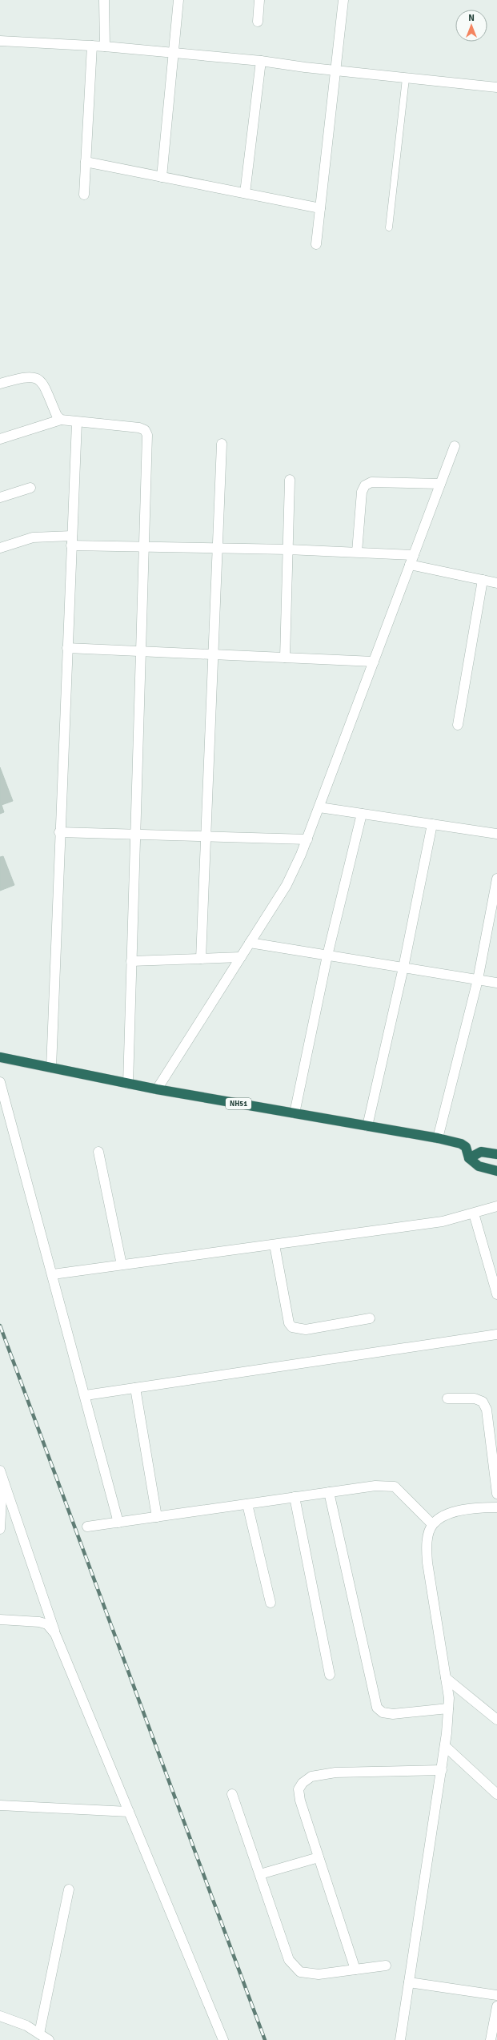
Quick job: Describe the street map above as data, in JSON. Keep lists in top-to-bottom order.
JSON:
{
  "streets": {
    "highway": ["NH51"]
  },
  "north": "top"
}
